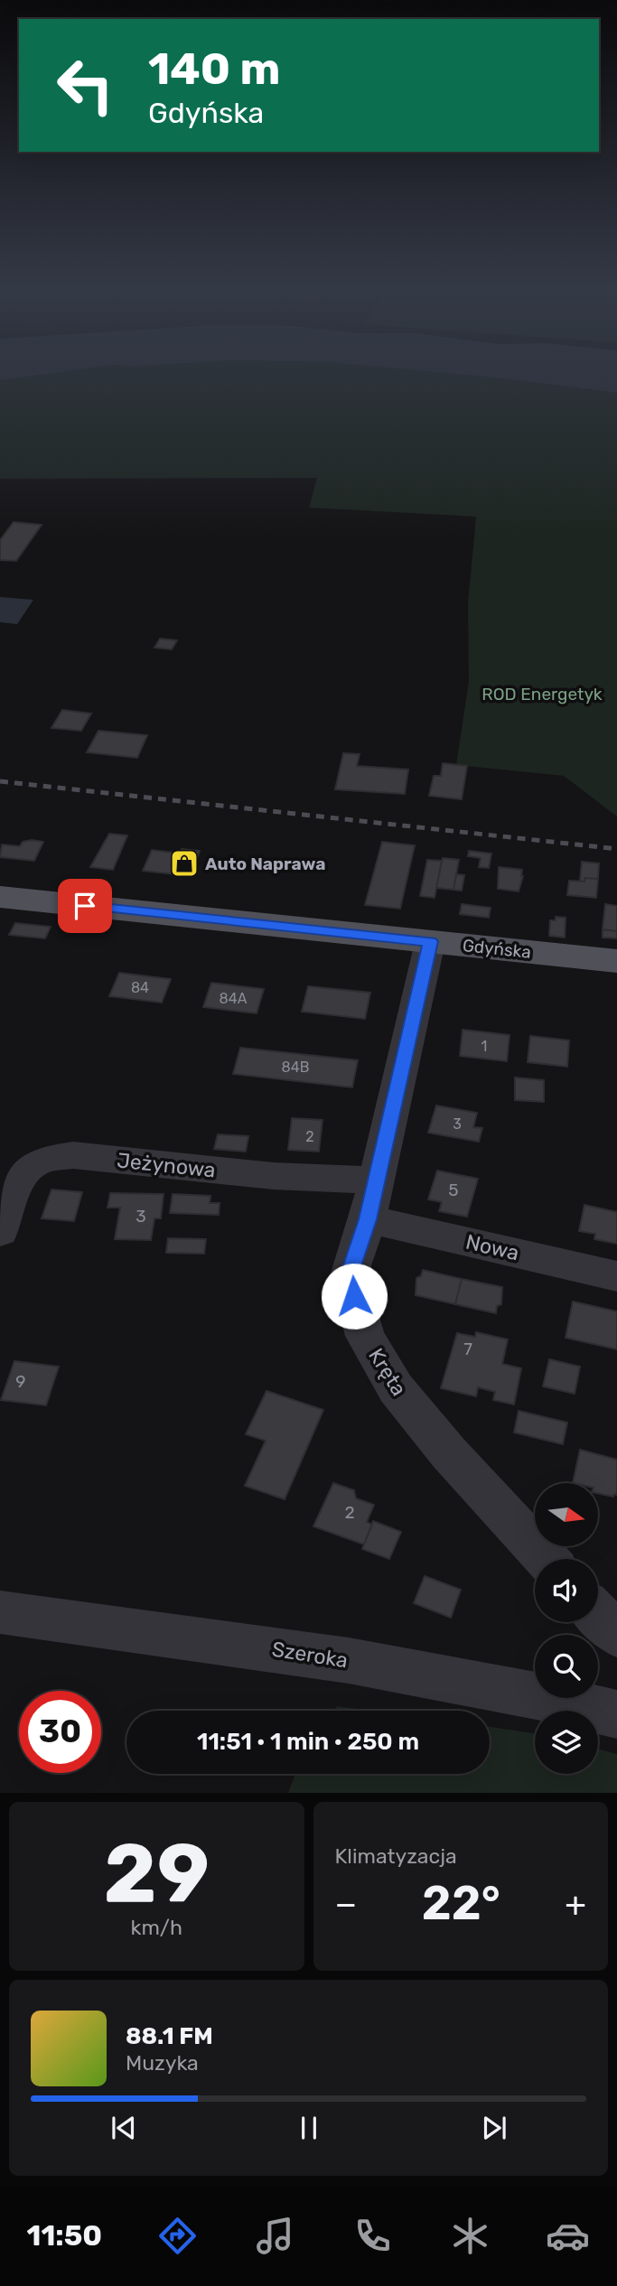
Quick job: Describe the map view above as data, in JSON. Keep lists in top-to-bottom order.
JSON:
{
  "streets": {
    "main road": ["Gdyńska"],
    "street": [
      "Jeżynowa",
      "Nowa",
      "Kręta",
      "Szeroka"
    ]
  },
  "crossings": [
    ["Gdyńska", "Kręta"],
    ["Jeżynowa", "Kręta"],
    ["Nowa", "Kręta"]
  ],
  "parks": ["ROD Energetyk"],
  "places": {
    "shop": ["Auto Naprawa"]
  },
  "house_numbers": [
    "84",
    "84A",
    "1",
    "84B",
    "3",
    "2",
    "5",
    "3",
    "7",
    "9",
    "2"
  ],
  "north": "right",
  "page": {
    "turn": ["140 m", "Gdyńska"],
    "limit": "30",
    "trip": "11:51 · 1 min · 250 m",
    "tile": [
      ["29", "km/h"],
      "Klimatyzacja"
    ],
    "heat": ["−", "22°", "+"],
    "song": ["88.1 FM", "Muzyka"],
    "tabs": "11:50"
  }
}
